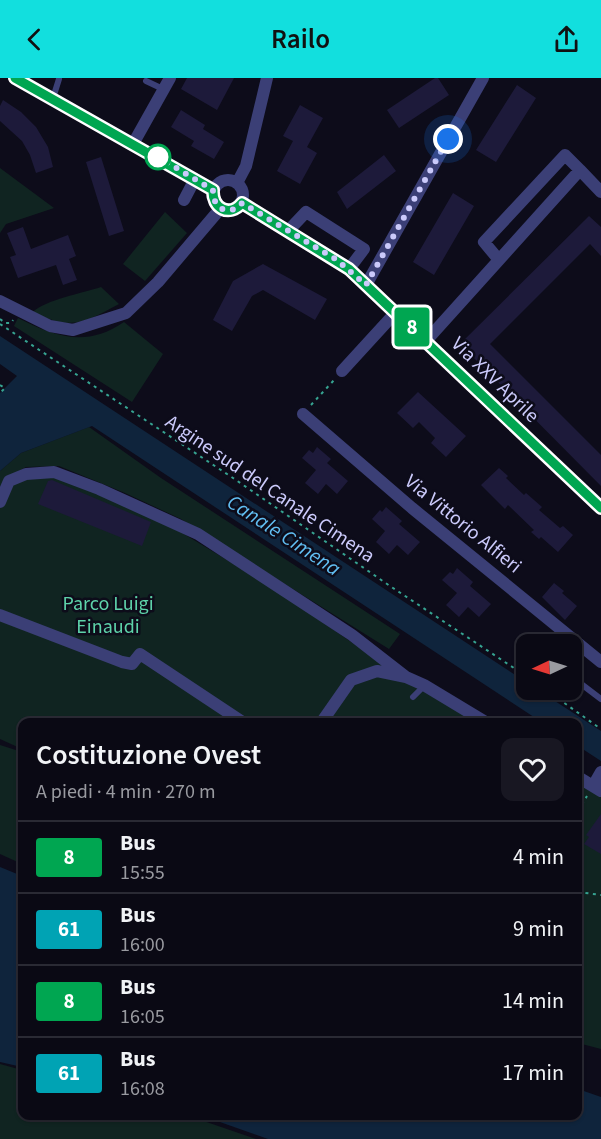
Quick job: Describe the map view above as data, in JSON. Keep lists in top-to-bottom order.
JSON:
{
  "streets": {
    "street": ["Via XXV Aprile", "Via Vittorio Alfieri"],
    "path": ["Argine sud del Canale Cimena"]
  },
  "water": ["Canale Cimena"],
  "parks": ["Parco Luigi Einaudi"],
  "lines": ["bus line 8"],
  "north": "left",
  "page": {
    "header": "Railo",
    "on_map": "8",
    "heading": ["Costituzione Ovest", "A piedi · 4 min · 270 m"],
    "list": [
      {
        "mark": "8",
        "name": "Bus",
        "note": "15:55",
        "value": "4 min"
      },
      {
        "mark": "61",
        "name": "Bus",
        "note": "16:00",
        "value": "9 min"
      },
      {
        "mark": "8",
        "name": "Bus",
        "note": "16:05",
        "value": "14 min"
      },
      {
        "mark": "61",
        "name": "Bus",
        "note": "16:08",
        "value": "17 min"
      }
    ]
  }
}
